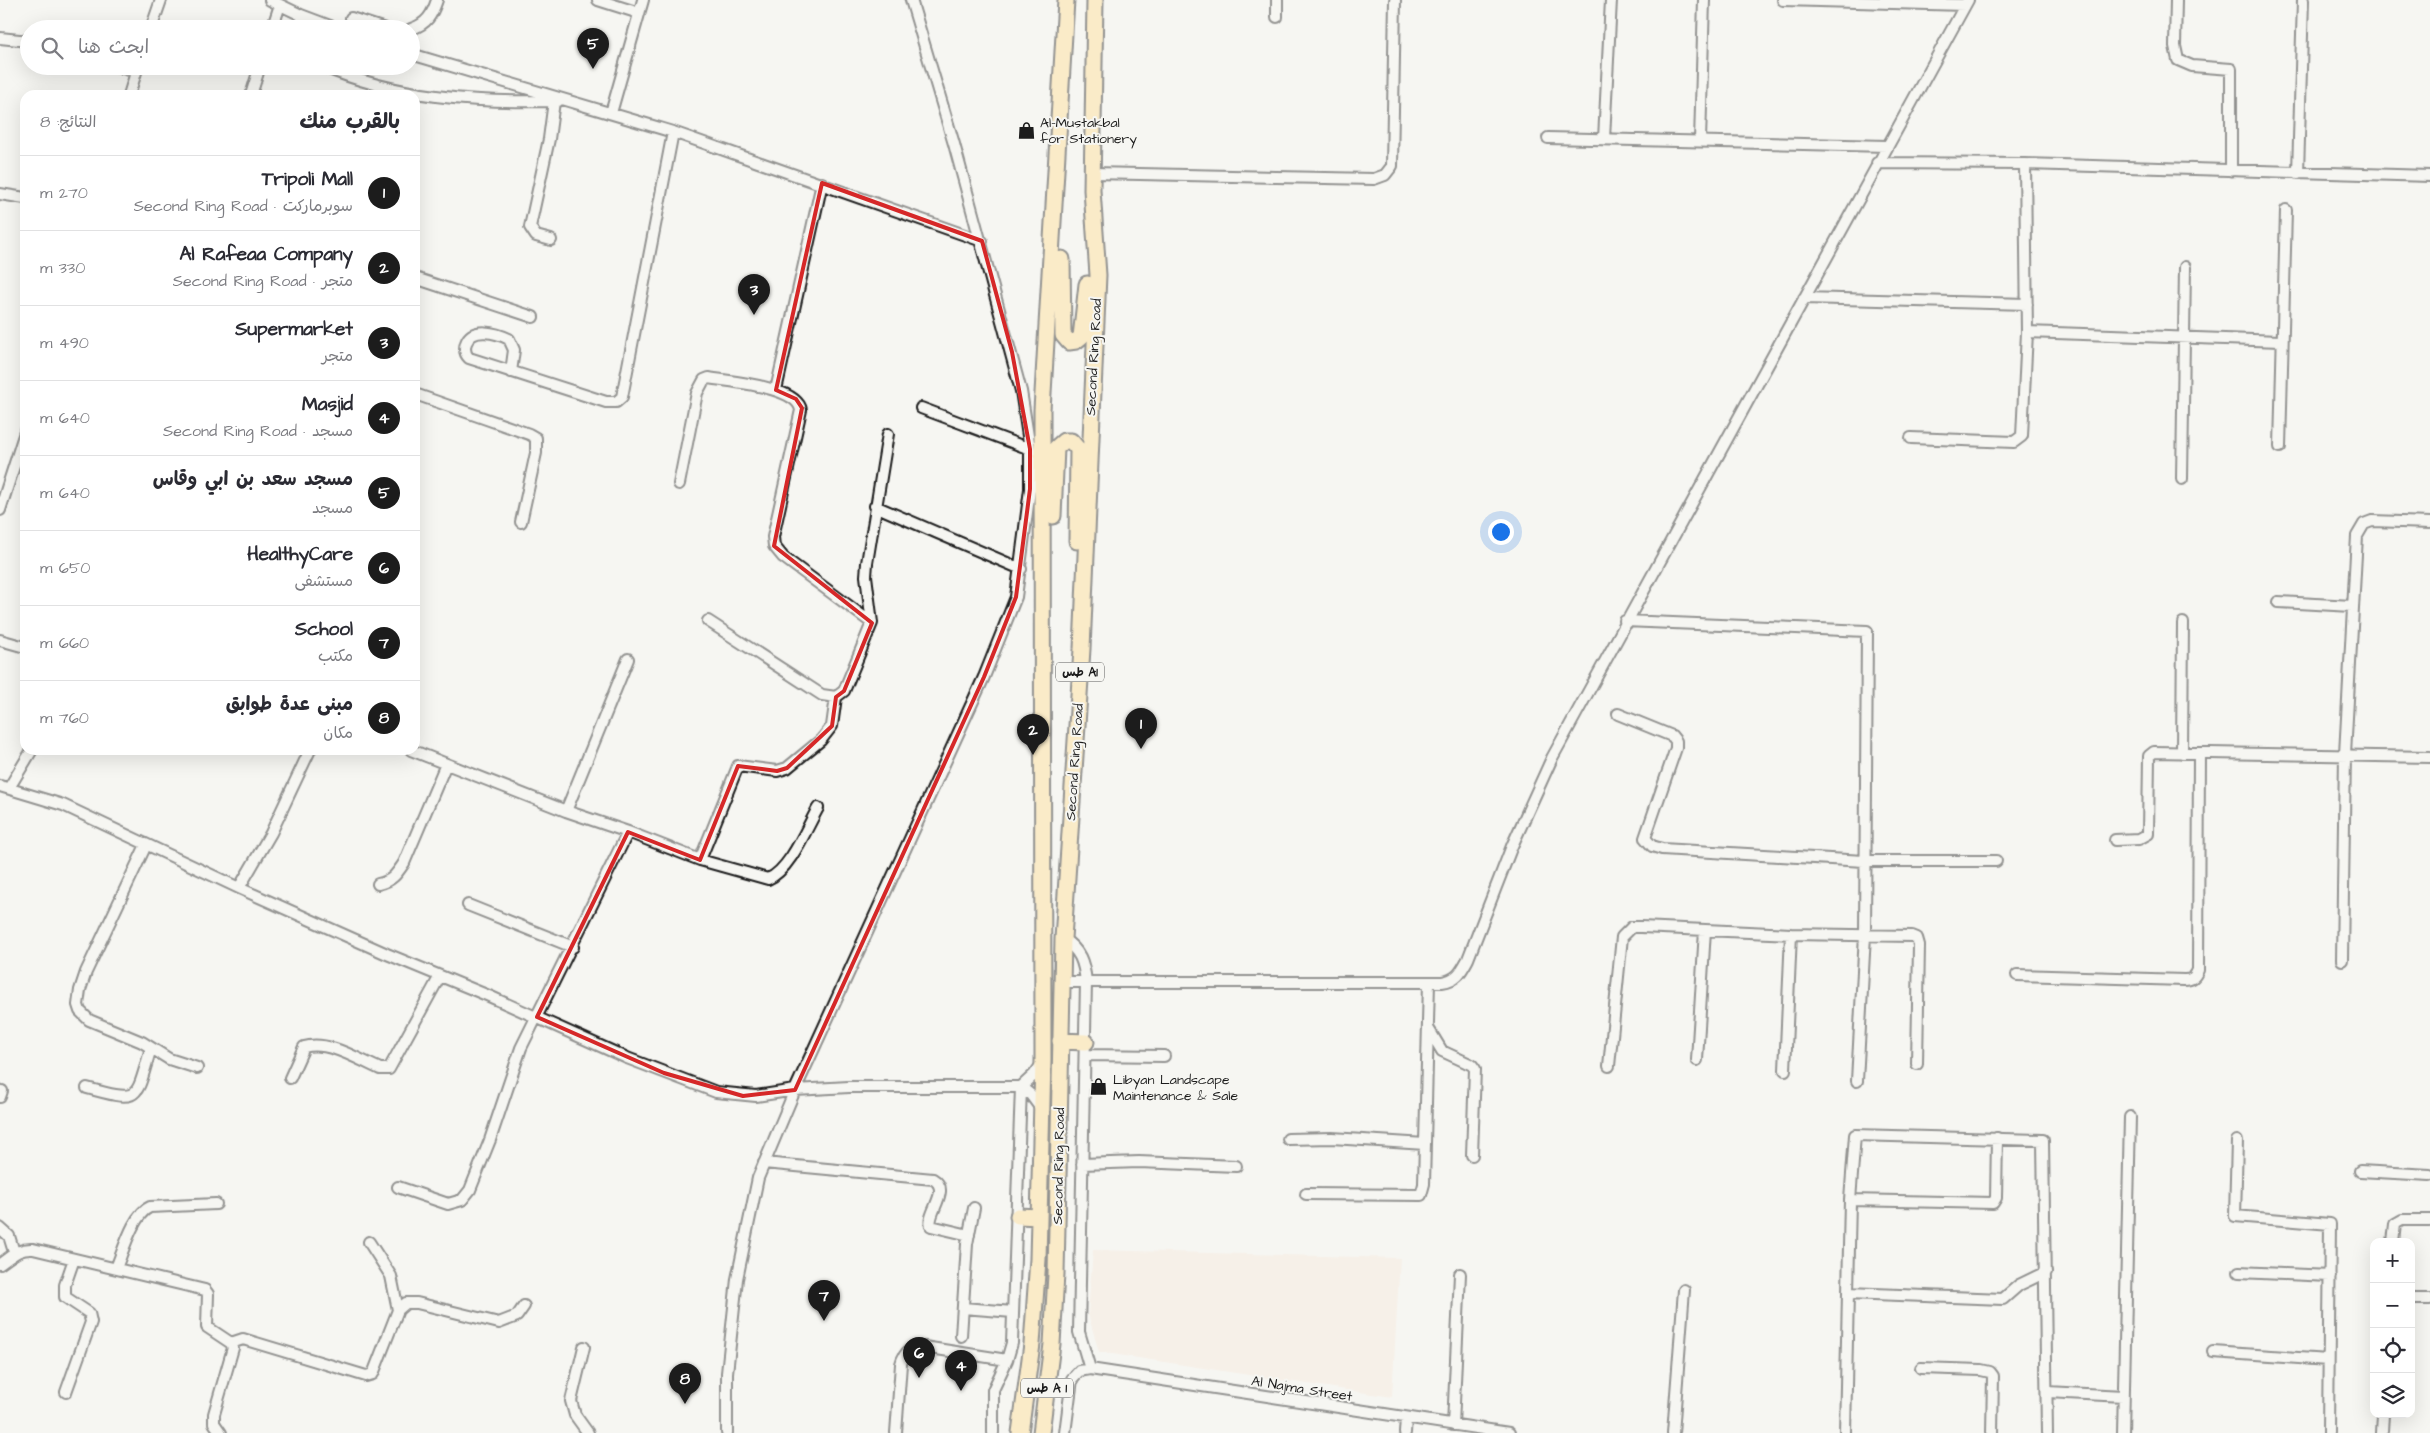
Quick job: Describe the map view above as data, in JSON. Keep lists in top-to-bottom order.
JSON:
{
  "streets": {
    "highway": ["Second Ring Road", "طس A1", "طس A 1"],
    "street": ["Al Najma Street"]
  },
  "places": {
    "shop": ["Al-Mustakbal for Stationery", "Libyan Landscape Maintenance & Sale"]
  },
  "page": {
    "search": "ابحث هنا",
    "pins": [
      "5",
      "3",
      "1",
      "2",
      "7",
      "6",
      "4",
      "8"
    ],
    "heading": ["بالقرب منك", "النتائج: 8"],
    "list": [
      {
        "mark": "1",
        "name": "Tripoli Mall",
        "note": "سوبرماركت · Second Ring Road",
        "value": "270 m"
      },
      {
        "mark": "2",
        "name": "Al Rafeaa Company",
        "note": "متجر · Second Ring Road",
        "value": "330 m"
      },
      {
        "mark": "3",
        "name": "Supermarket",
        "note": "متجر",
        "value": "490 m"
      },
      {
        "mark": "4",
        "name": "Masjid",
        "note": "مسجد · Second Ring Road",
        "value": "640 m"
      },
      {
        "mark": "5",
        "name": "مسجد سعد بن ابي وقاس",
        "note": "مسجد",
        "value": "640 m"
      },
      {
        "mark": "6",
        "name": "HealthyCare",
        "note": "مستشفى",
        "value": "650 m"
      },
      {
        "mark": "7",
        "name": "School",
        "note": "مكتب",
        "value": "660 m"
      },
      {
        "mark": "8",
        "name": "مبنى عدة طوابق",
        "note": "مكان",
        "value": "760 m"
      }
    ],
    "map_buttons": ["+", "−"]
  }
}
